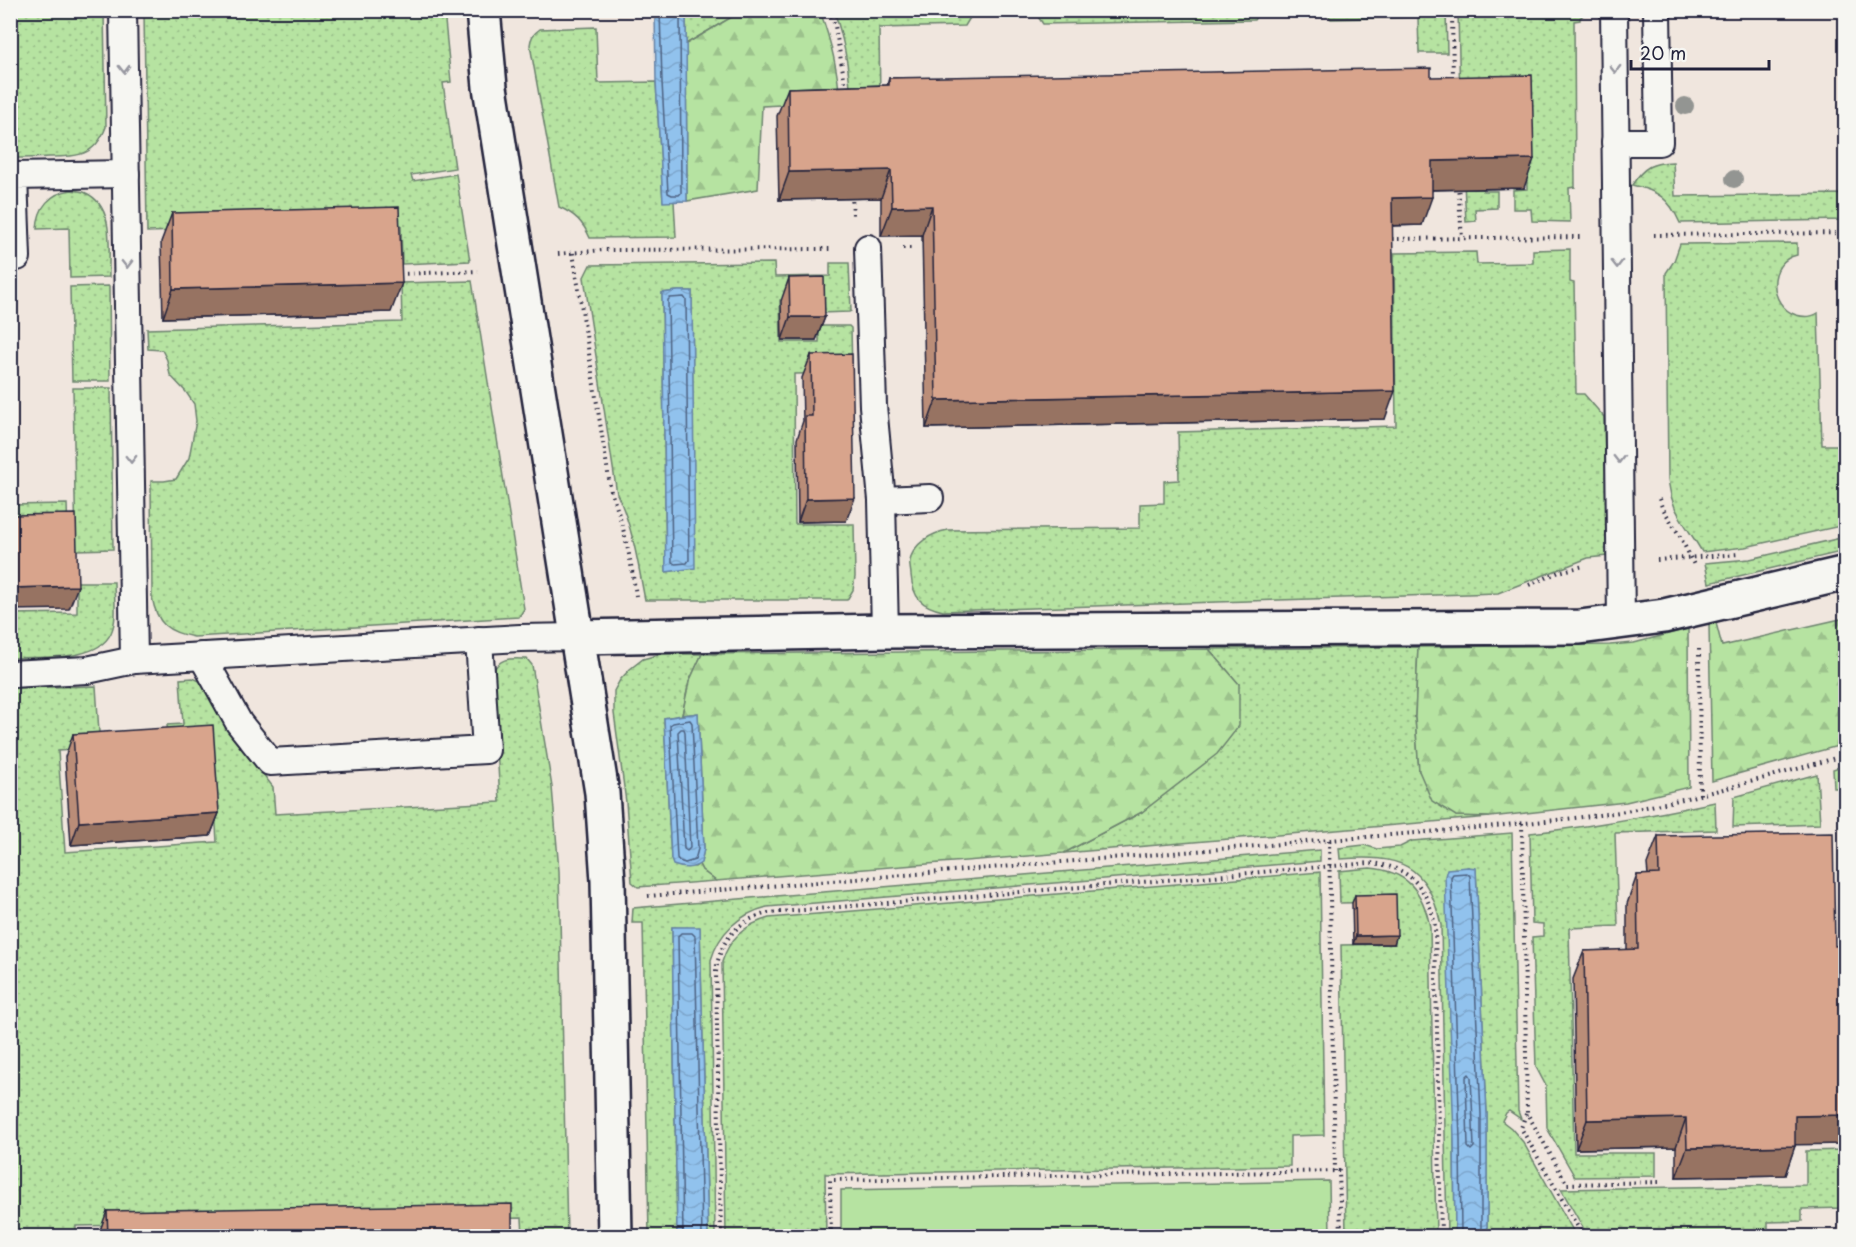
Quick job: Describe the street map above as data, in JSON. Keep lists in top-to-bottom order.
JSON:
{
  "scale_bar": "20 m"
}
